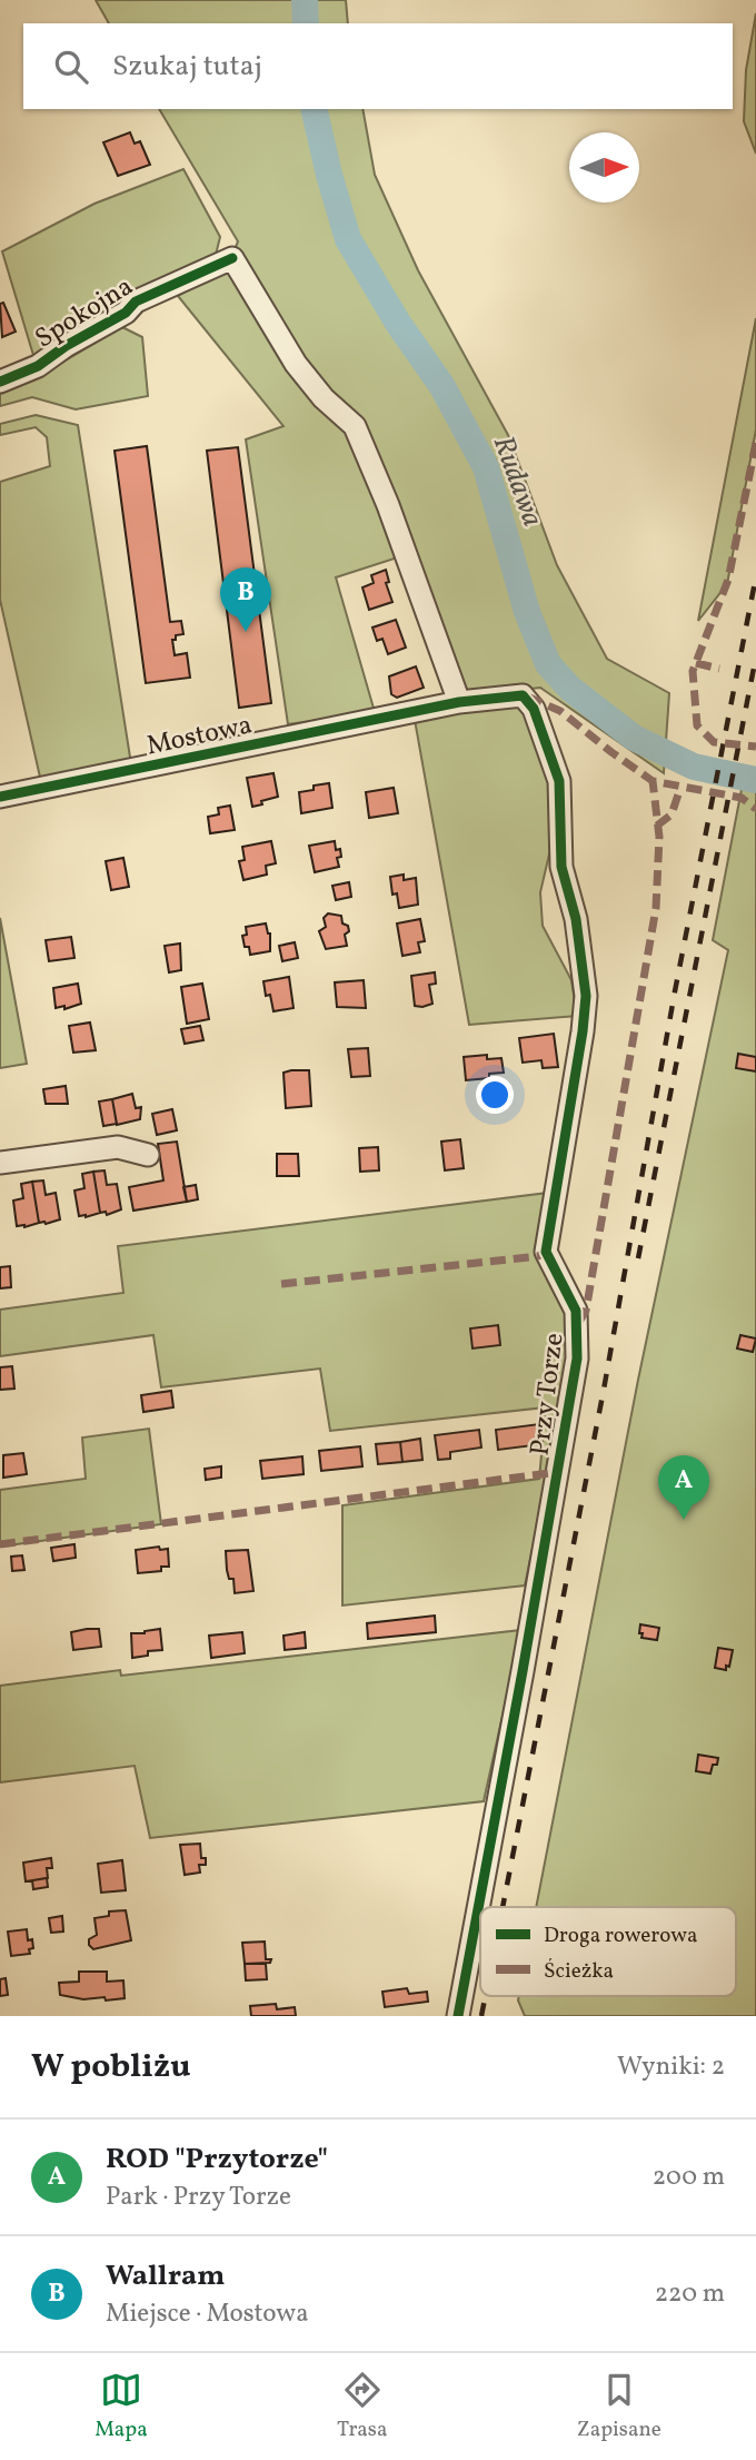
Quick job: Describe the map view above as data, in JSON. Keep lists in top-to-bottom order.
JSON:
{
  "streets": {
    "street": ["Spokojna", "Mostowa", "Przy Torze"]
  },
  "crossings": [
    ["Spokojna", "Mostowa"],
    ["Mostowa", "Przy Torze"]
  ],
  "water": ["Rudawa"],
  "legend": ["Droga rowerowa", "Ścieżka"],
  "north": "right",
  "page": {
    "search": "Szukaj tutaj",
    "pins": ["B", "A"],
    "heading": ["W pobliżu", "Wyniki: 2"],
    "list": [
      {
        "mark": "A",
        "name": "ROD \"Przytorze\"",
        "note": "Park · Przy Torze",
        "value": "200 m"
      },
      {
        "mark": "B",
        "name": "Wallram",
        "note": "Miejsce · Mostowa",
        "value": "220 m"
      }
    ],
    "nav": ["Mapa", "Trasa", "Zapisane"]
  }
}
